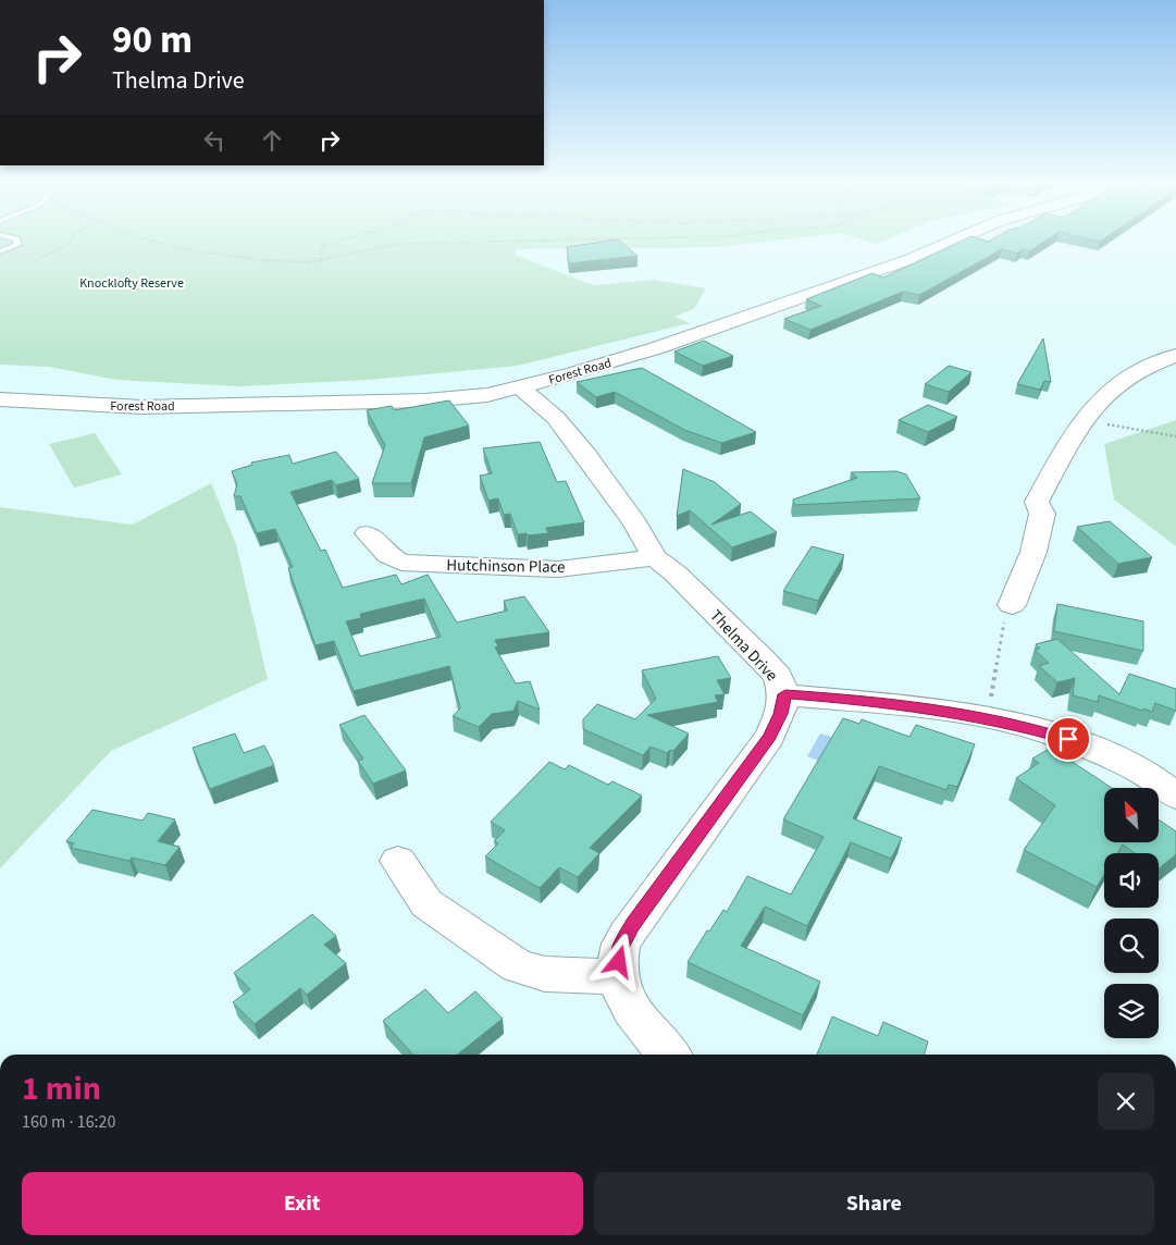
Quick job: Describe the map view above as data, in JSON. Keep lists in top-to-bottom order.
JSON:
{
  "streets": {
    "street": ["Forest Road", "Hutchinson Place", "Thelma Drive"]
  },
  "crossings": [
    ["Forest Road", "Thelma Drive"],
    ["Hutchinson Place", "Thelma Drive"]
  ],
  "parks": ["Knocklofty Reserve"],
  "north": "top left",
  "page": {
    "turn": ["90 m", "Thelma Drive"],
    "heading": ["1 min", "160 m · 16:20"],
    "buttons": ["Exit", "Share"]
  }
}
